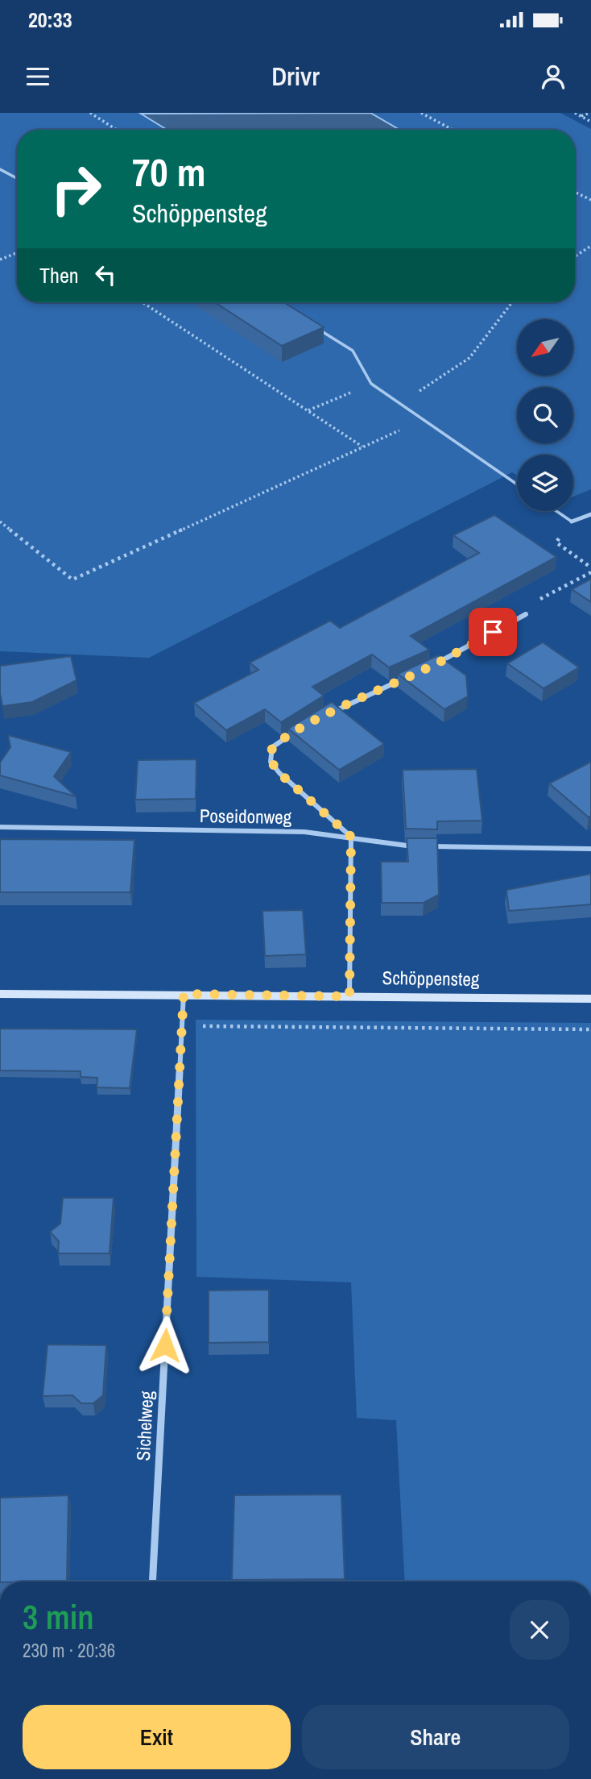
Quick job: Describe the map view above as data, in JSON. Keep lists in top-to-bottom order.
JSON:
{
  "streets": {
    "street": ["Poseidonweg", "Schöppensteg", "Sichelweg"]
  },
  "crossings": [
    ["Schöppensteg", "Sichelweg"]
  ],
  "north": "bottom left",
  "page": {
    "status": "20:33",
    "header": "Drivr",
    "turn": ["70 m", "Schöppensteg"],
    "then": "Then",
    "heading": ["3 min", "230 m · 20:36"],
    "buttons": ["Exit", "Share"]
  }
}
